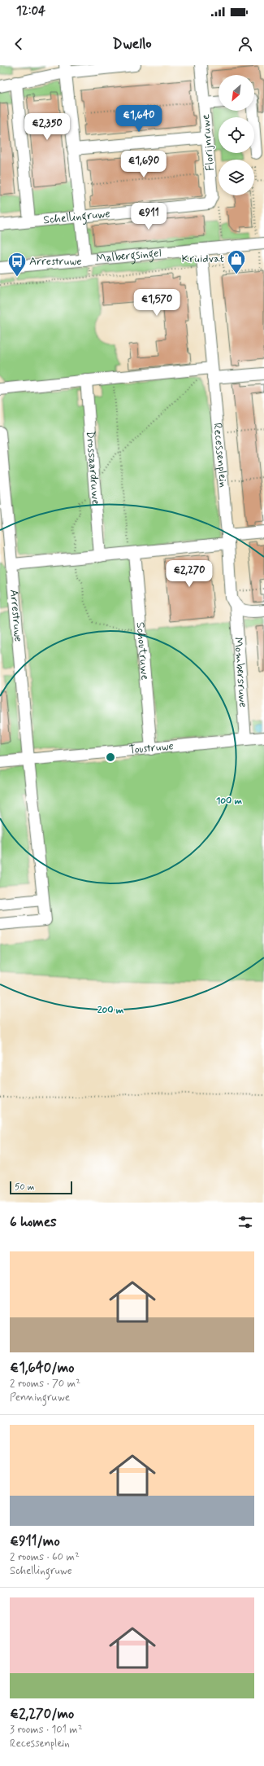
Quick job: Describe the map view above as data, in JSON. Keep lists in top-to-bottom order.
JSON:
{
  "streets": {
    "street": [
      "Florijnruwe",
      "Schellingruwe",
      "Malbergsingel",
      "Recessenplein",
      "Drossaardruwe",
      "Arrestruwe",
      "Schoutruwe",
      "Mombersruwe",
      "Toustruwe"
    ]
  },
  "crossings": [
    ["Florijnruwe", "Schellingruwe"],
    ["Malbergsingel", "Recessenplein"],
    ["Recessenplein", "Mombersruwe"],
    ["Arrestruwe", "Toustruwe"],
    ["Schoutruwe", "Toustruwe"],
    ["Mombersruwe", "Toustruwe"]
  ],
  "places": {
    "shop": ["Kruidvat"],
    "bus stop": ["Arrestruwe"]
  },
  "scale_bar": "50 m",
  "north": "bottom left",
  "page": {
    "status": "12:04",
    "header": "Dwello",
    "price": [
      "€1,640",
      "€2,350",
      "€1,690",
      "€911",
      "€1,570",
      "€2,270"
    ],
    "scale": "50 m",
    "heading": "6 homes",
    "list": [
      {
        "name": "€1,640/mo",
        "note": "2 rooms · 70 m² · Penningruwe"
      },
      {
        "name": "€911/mo",
        "note": "2 rooms · 60 m² · Schellingruwe"
      },
      {
        "name": "€2,270/mo",
        "note": "3 rooms · 101 m² · Recessenplein"
      }
    ]
  },
  "rings": ["100 m", "200 m"]
}
